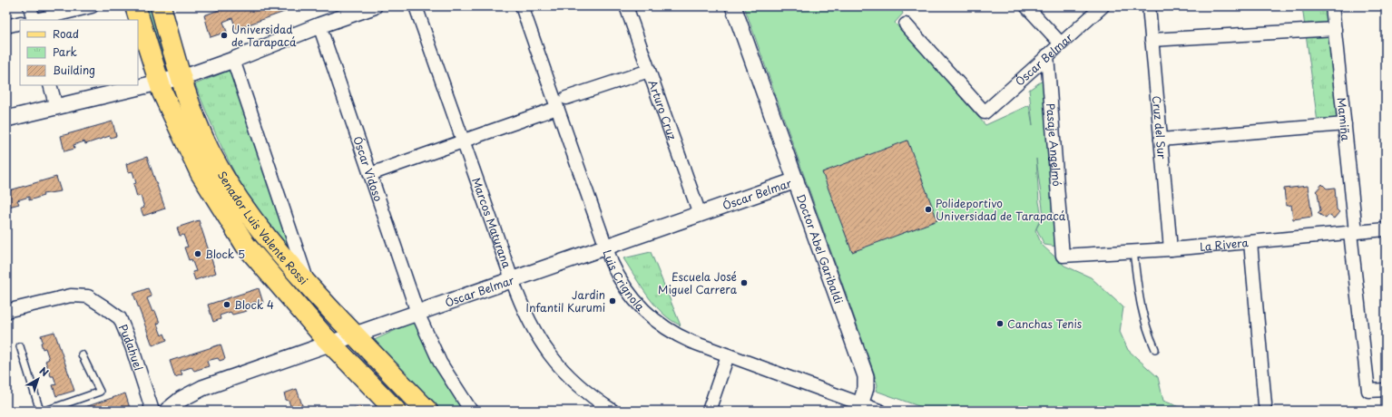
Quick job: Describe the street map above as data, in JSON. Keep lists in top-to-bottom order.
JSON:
{
  "streets": {
    "main road": ["Senador Luis Valente Rossi"],
    "street": [
      "Óscar Belmar",
      "Arturo Cruz",
      "Mamiña",
      "Cruz del Sur",
      "Pasaje Angelmó",
      "Óscar Vidoso",
      "Marcos Maturana",
      "La Rivera",
      "Doctor Abel Garibaldi",
      "Luis Crignola",
      "Pudahuel"
    ]
  },
  "crossings": [
    ["Óscar Belmar", "Arturo Cruz"],
    ["Óscar Belmar", "Pasaje Angelmó"],
    ["Óscar Belmar", "Óscar Vidoso"],
    ["Óscar Belmar", "Marcos Maturana"],
    ["Óscar Belmar", "Senador Luis Valente Rossi"],
    ["Óscar Belmar", "Doctor Abel Garibaldi"],
    ["Óscar Belmar", "Luis Crignola"],
    ["Mamiña", "La Rivera"],
    ["Cruz del Sur", "La Rivera"],
    ["Pasaje Angelmó", "La Rivera"],
    ["Doctor Abel Garibaldi", "Luis Crignola"]
  ],
  "places": [
    "Universidad de Tarapacá",
    "Polideportivo Universidad de Tarapacá",
    "Block 5",
    "Escuela José Miguel Carrera",
    "Jardin Infantil Kurumi",
    "Block 4",
    "Canchas Tenis"
  ],
  "legend": ["Road", "Park", "Building"],
  "north": "top right"
}
